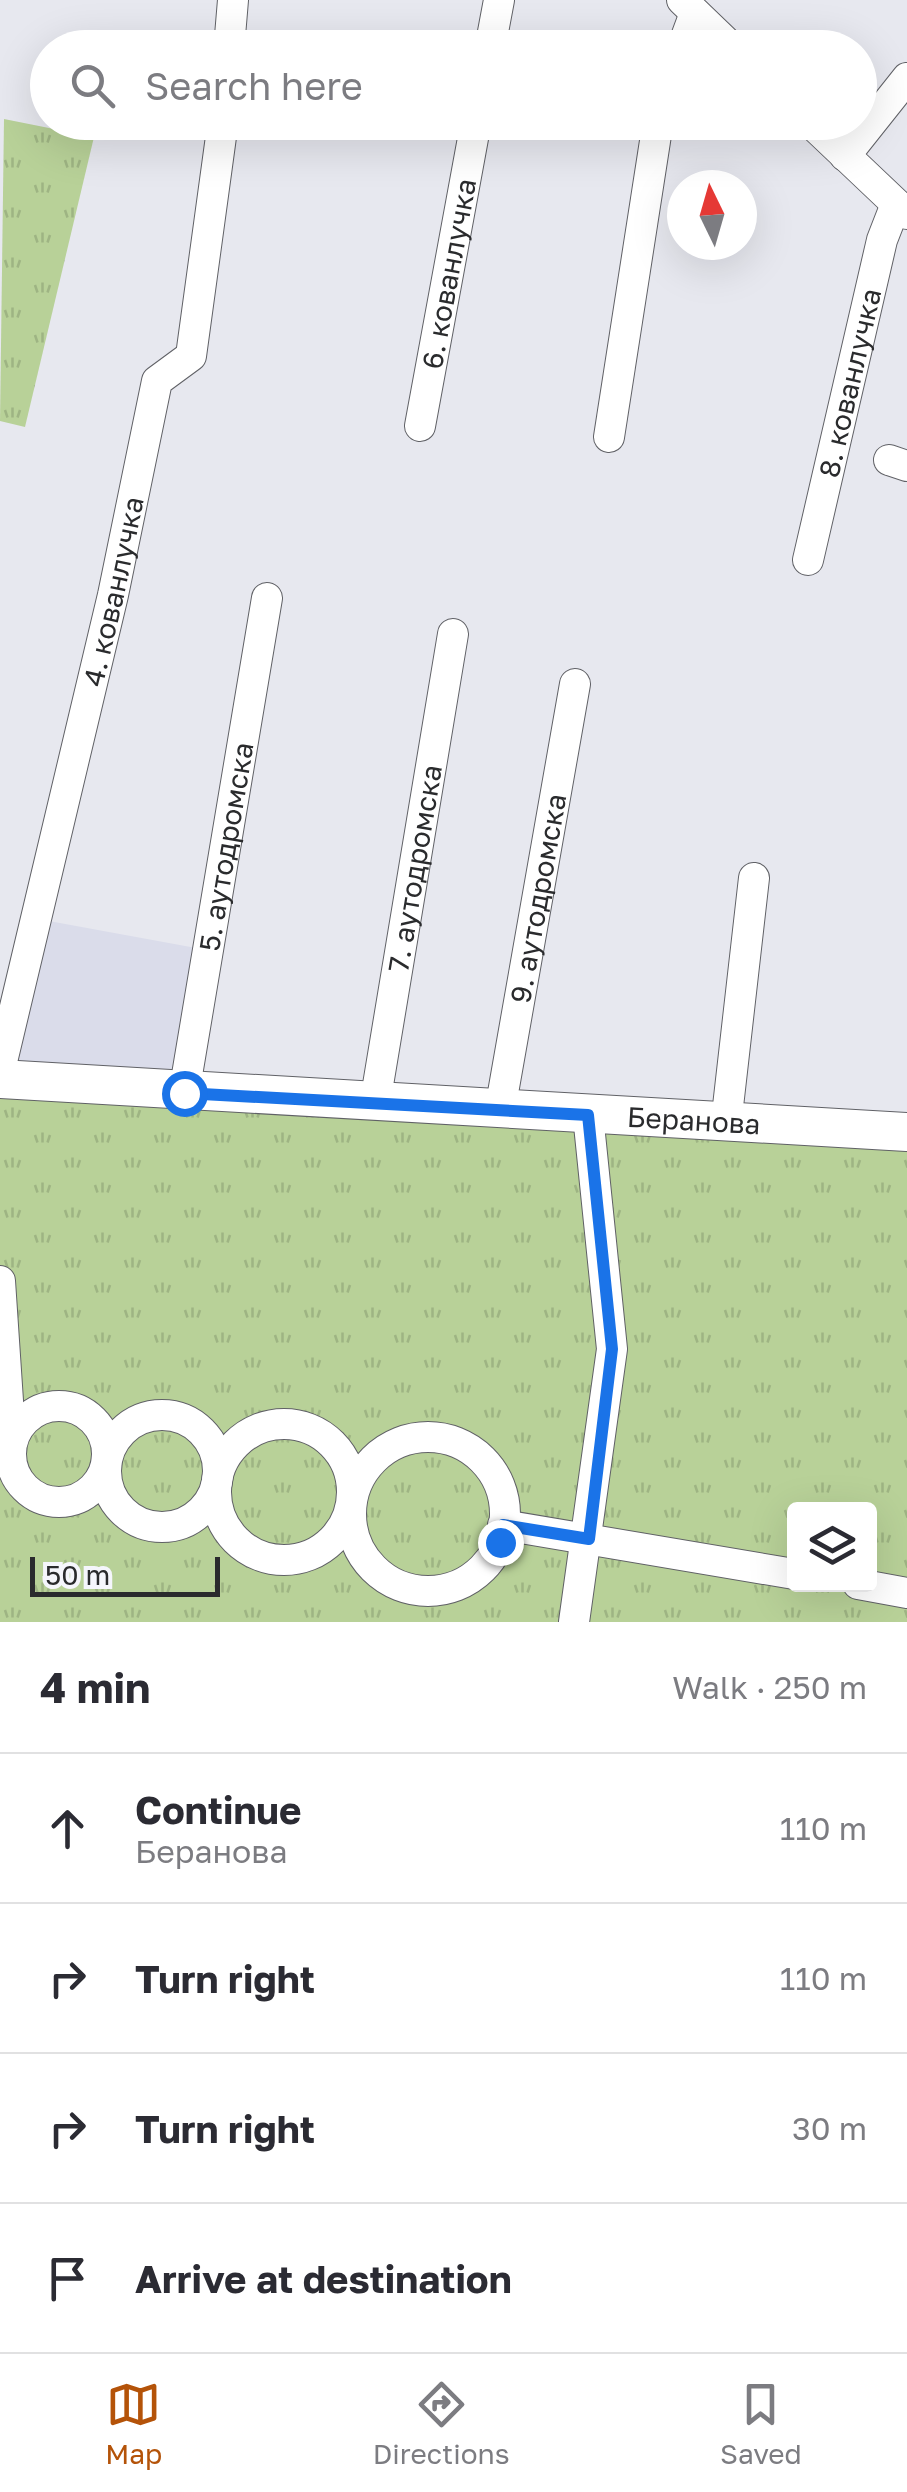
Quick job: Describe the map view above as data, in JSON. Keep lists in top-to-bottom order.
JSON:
{
  "streets": {
    "main road": ["Беранова"],
    "street": [
      "6. кованлучка",
      "8. кованлучка",
      "4. кованлучка",
      "5. аутодромска",
      "7. аутодромска",
      "9. аутодромска"
    ]
  },
  "crossings": [
    ["5. аутодромска", "Беранова"],
    ["7. аутодромска", "Беранова"],
    ["9. аутодромска", "Беранова"]
  ],
  "scale_bar": "50 m",
  "north": "top",
  "page": {
    "search": "Search here",
    "scale": "50 m",
    "heading": ["4 min", "Walk · 250 m"],
    "list": [
      ["Continue", "Беранова", "110 m"],
      ["Turn right", "110 m"],
      ["Turn right", "30 m"],
      "Arrive at destination"
    ],
    "nav": ["Map", "Directions", "Saved"]
  }
}
